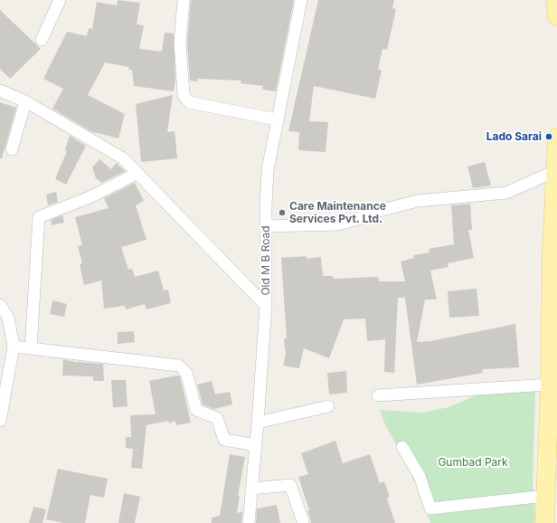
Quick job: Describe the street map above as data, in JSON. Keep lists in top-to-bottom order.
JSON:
{
  "streets": {
    "street": ["Old M B Road"]
  },
  "parks": ["Gumbad Park"],
  "places": ["Lado Sarai", "Care Maintenance Services Pvt. Ltd."]
}
